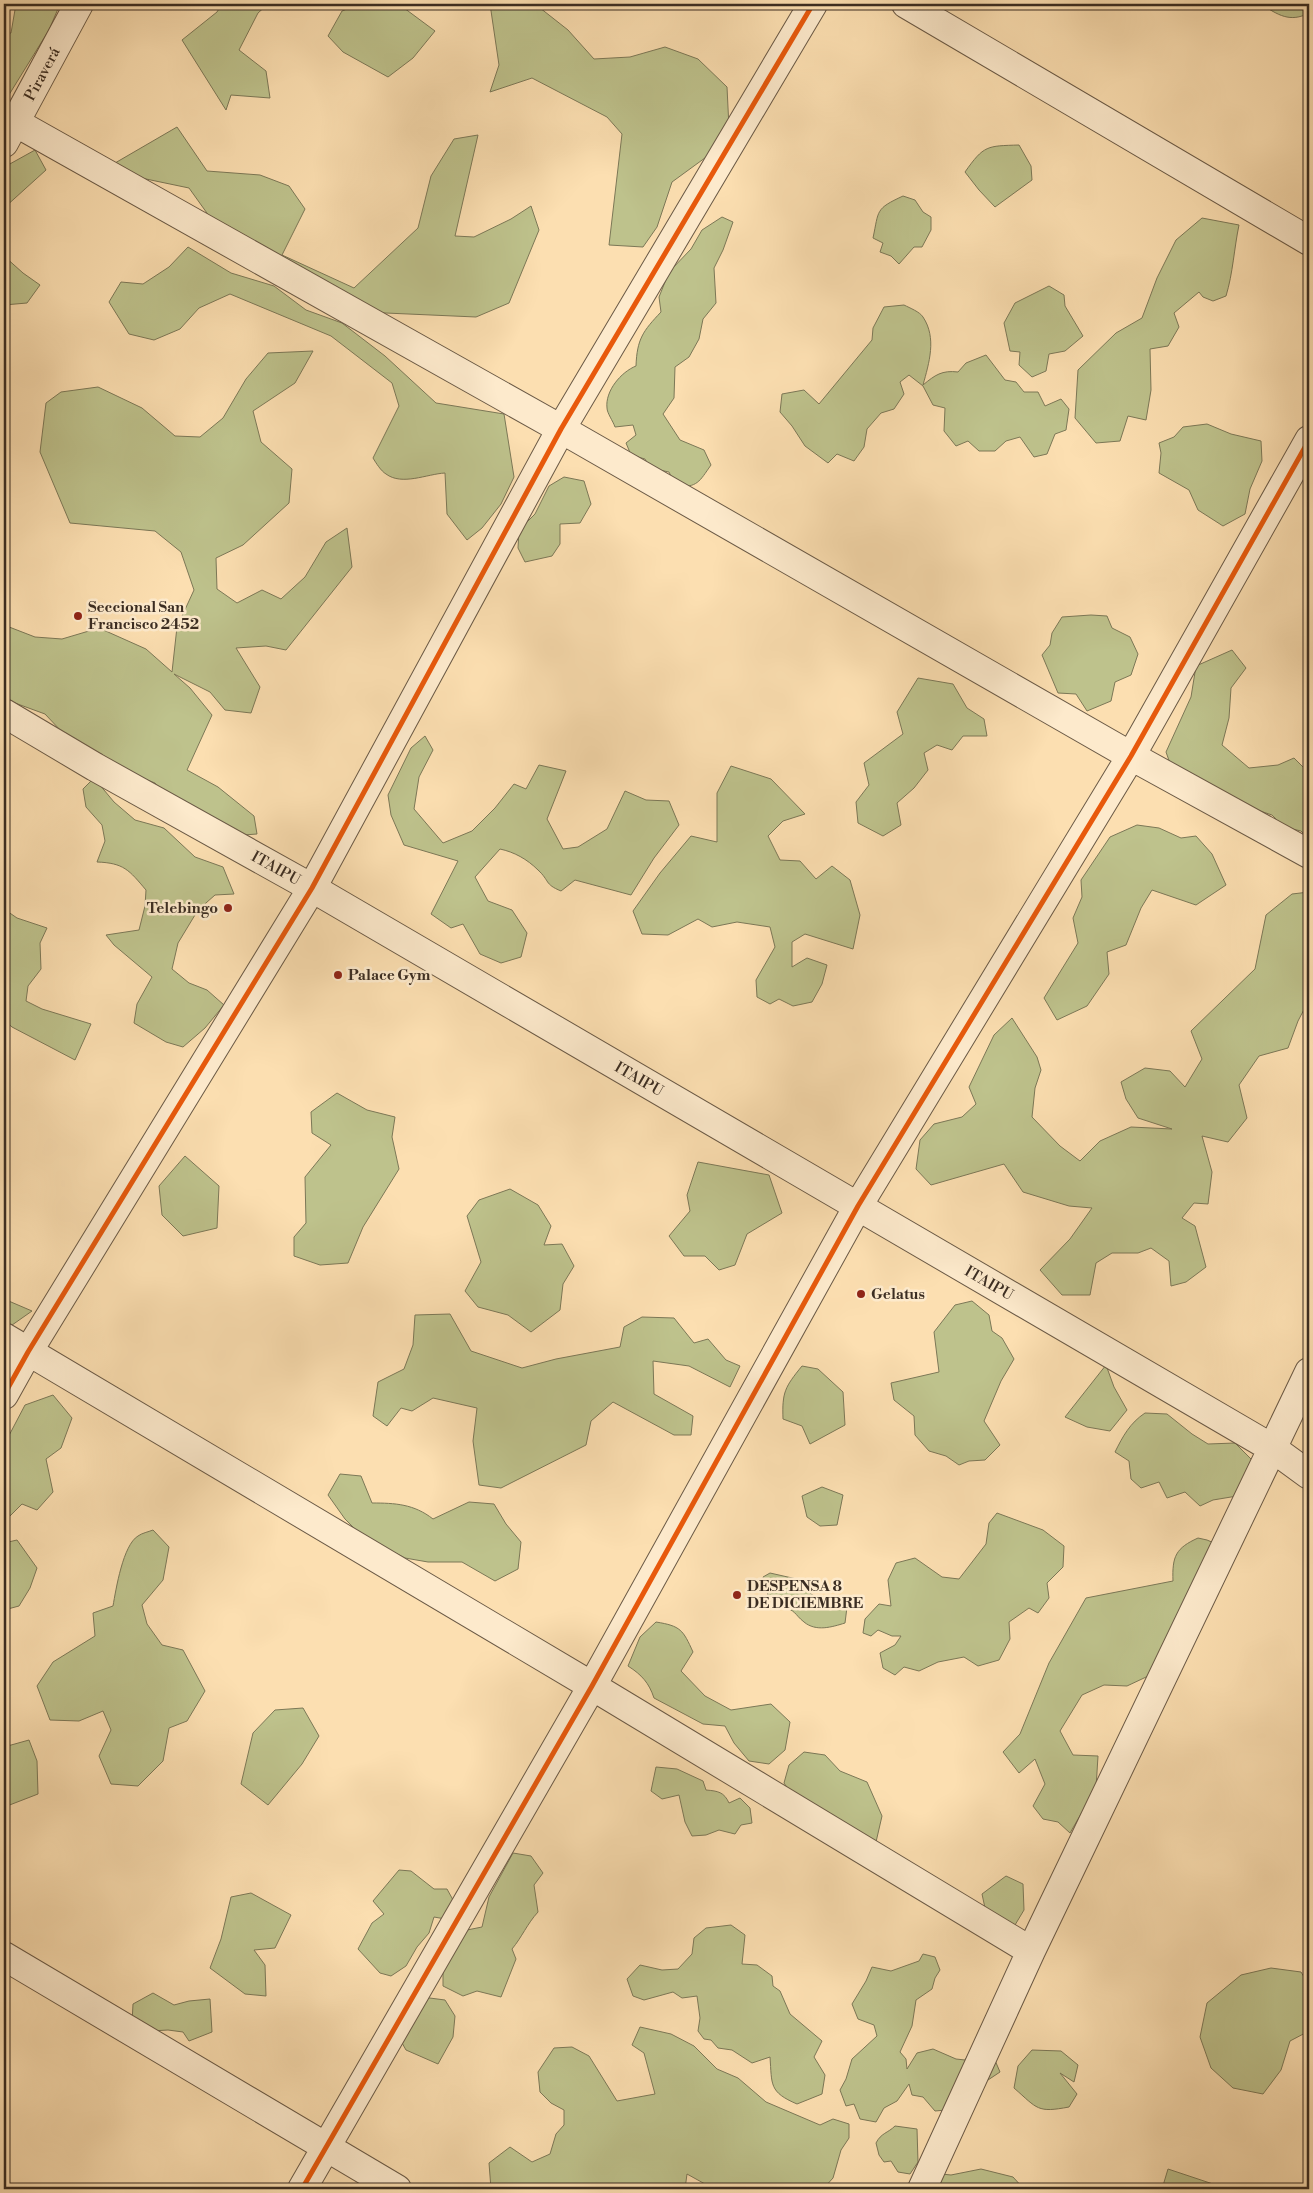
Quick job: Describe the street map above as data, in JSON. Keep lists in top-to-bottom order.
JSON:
{
  "streets": {
    "street": ["Piraverá", "ITAIPU"]
  },
  "places": [
    "Seccional San Francisco 2452",
    "Telebingo",
    "Palace Gym",
    "Gelatus",
    "DESPENSA 8 DE DICIEMBRE"
  ]
}
